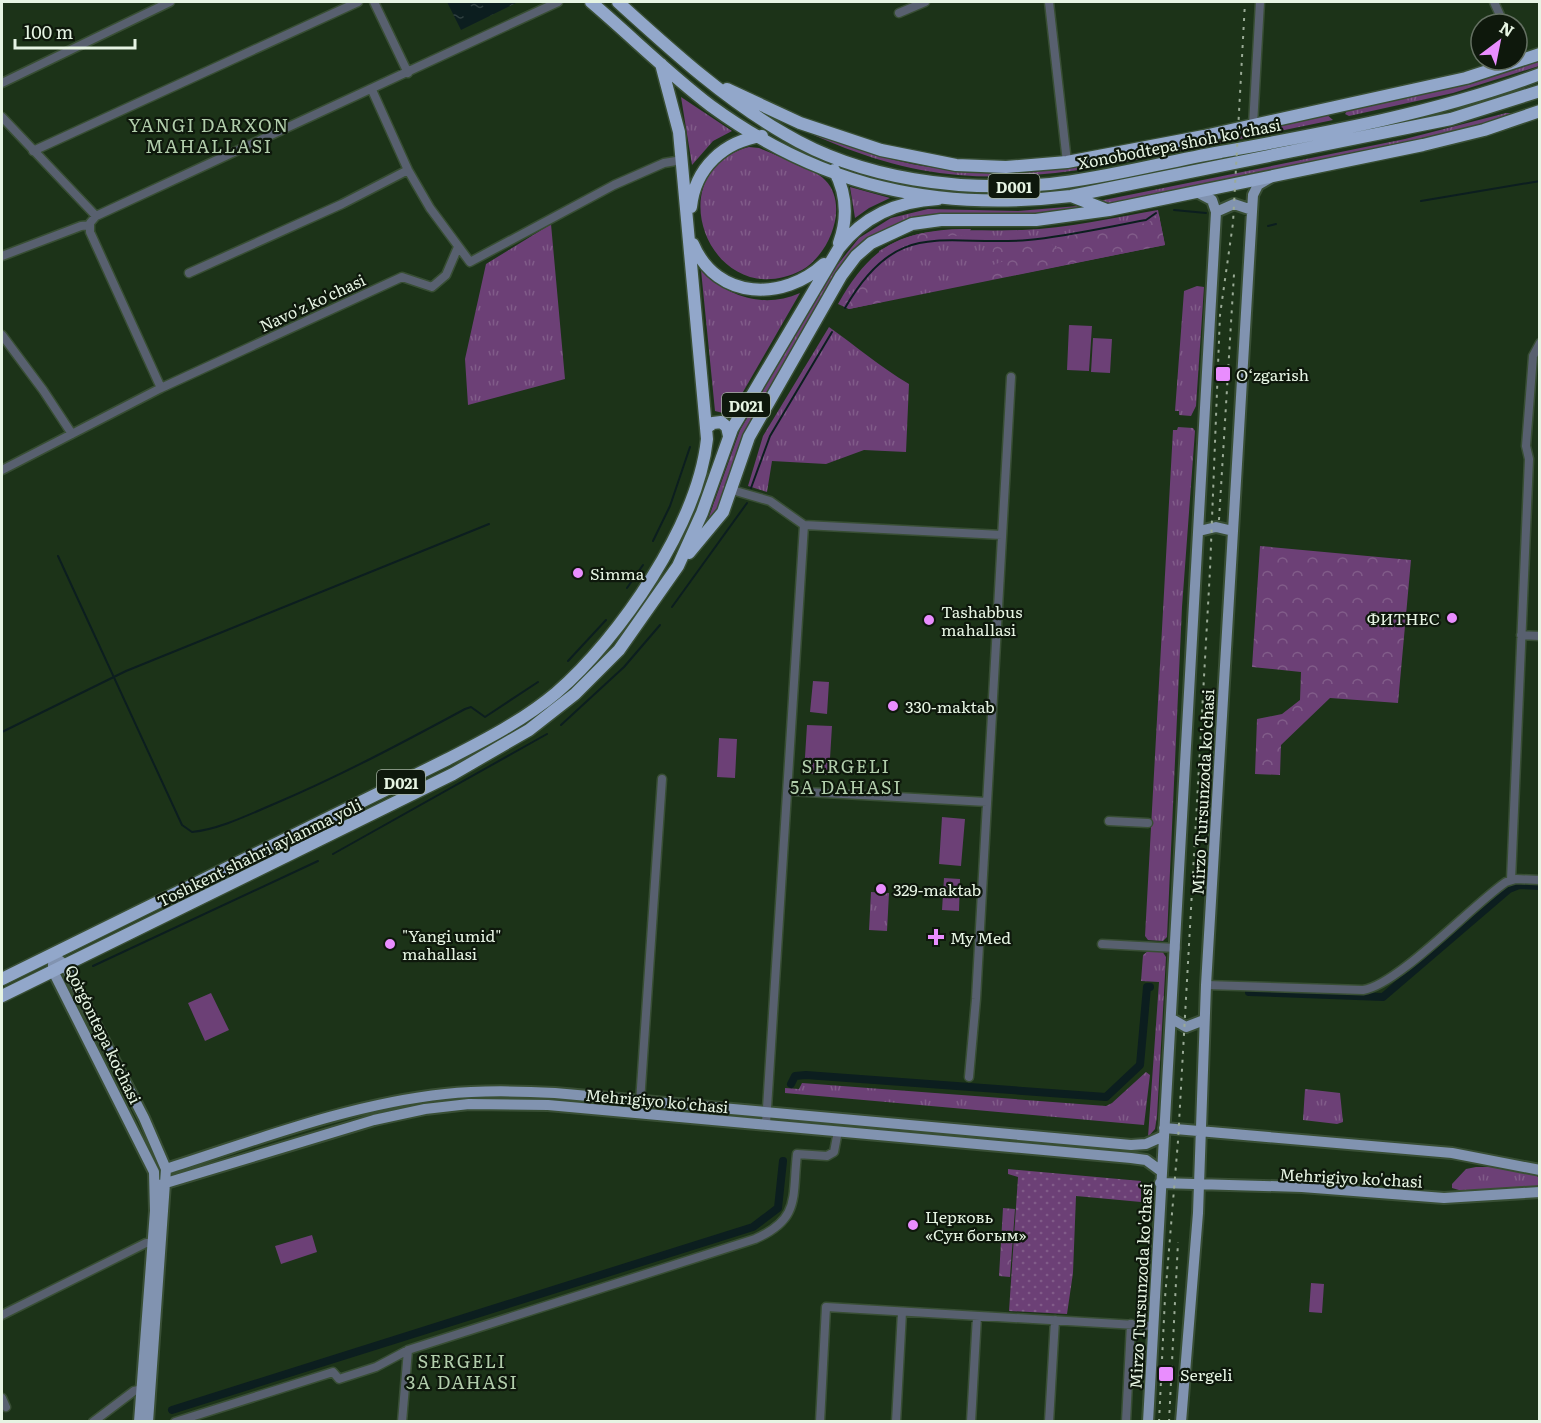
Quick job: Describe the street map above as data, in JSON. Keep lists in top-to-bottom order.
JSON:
{
  "streets": {
    "highway": [
      "Xonobodtepa shoh ko'chasi",
      "D001",
      "D021",
      "Toshkent shahri aylanma yoʻli"
    ],
    "main road": ["Mirzo Tursunzoda ko'chasi", "Qoʻrgʻontepa koʻchasi", "Mehrigiyo ko'chasi"],
    "street": ["Navo'z ko'chasi"]
  },
  "crossings": [
    ["Xonobodtepa shoh ko'chasi", "D001"],
    ["Xonobodtepa shoh ko'chasi", "Toshkent shahri aylanma yoʻli"],
    ["D001", "Toshkent shahri aylanma yoʻli"],
    ["Mirzo Tursunzoda ko'chasi", "Mehrigiyo ko'chasi"],
    ["Toshkent shahri aylanma yoʻli", "Qoʻrgʻontepa koʻchasi"],
    ["Qoʻrgʻontepa koʻchasi", "Mehrigiyo ko'chasi"]
  ],
  "districts": ["YANGI DARXON MAHALLASI", "SERGELI 5A DAHASI", "SERGELI 3A DAHASI"],
  "places": {
    "transit": ["O‘zgarish", "Sergeli"],
    "other": [
      "Simma",
      "ФИТНЕС",
      "Tashabbus mahallasi",
      "330-maktab",
      "329-maktab",
      "\"Yangi umid\" mahallasi",
      "Церковь «Сун богым»"
    ],
    "health": ["My Med"]
  },
  "scale_bar": "100 m",
  "north": "top right"
}
